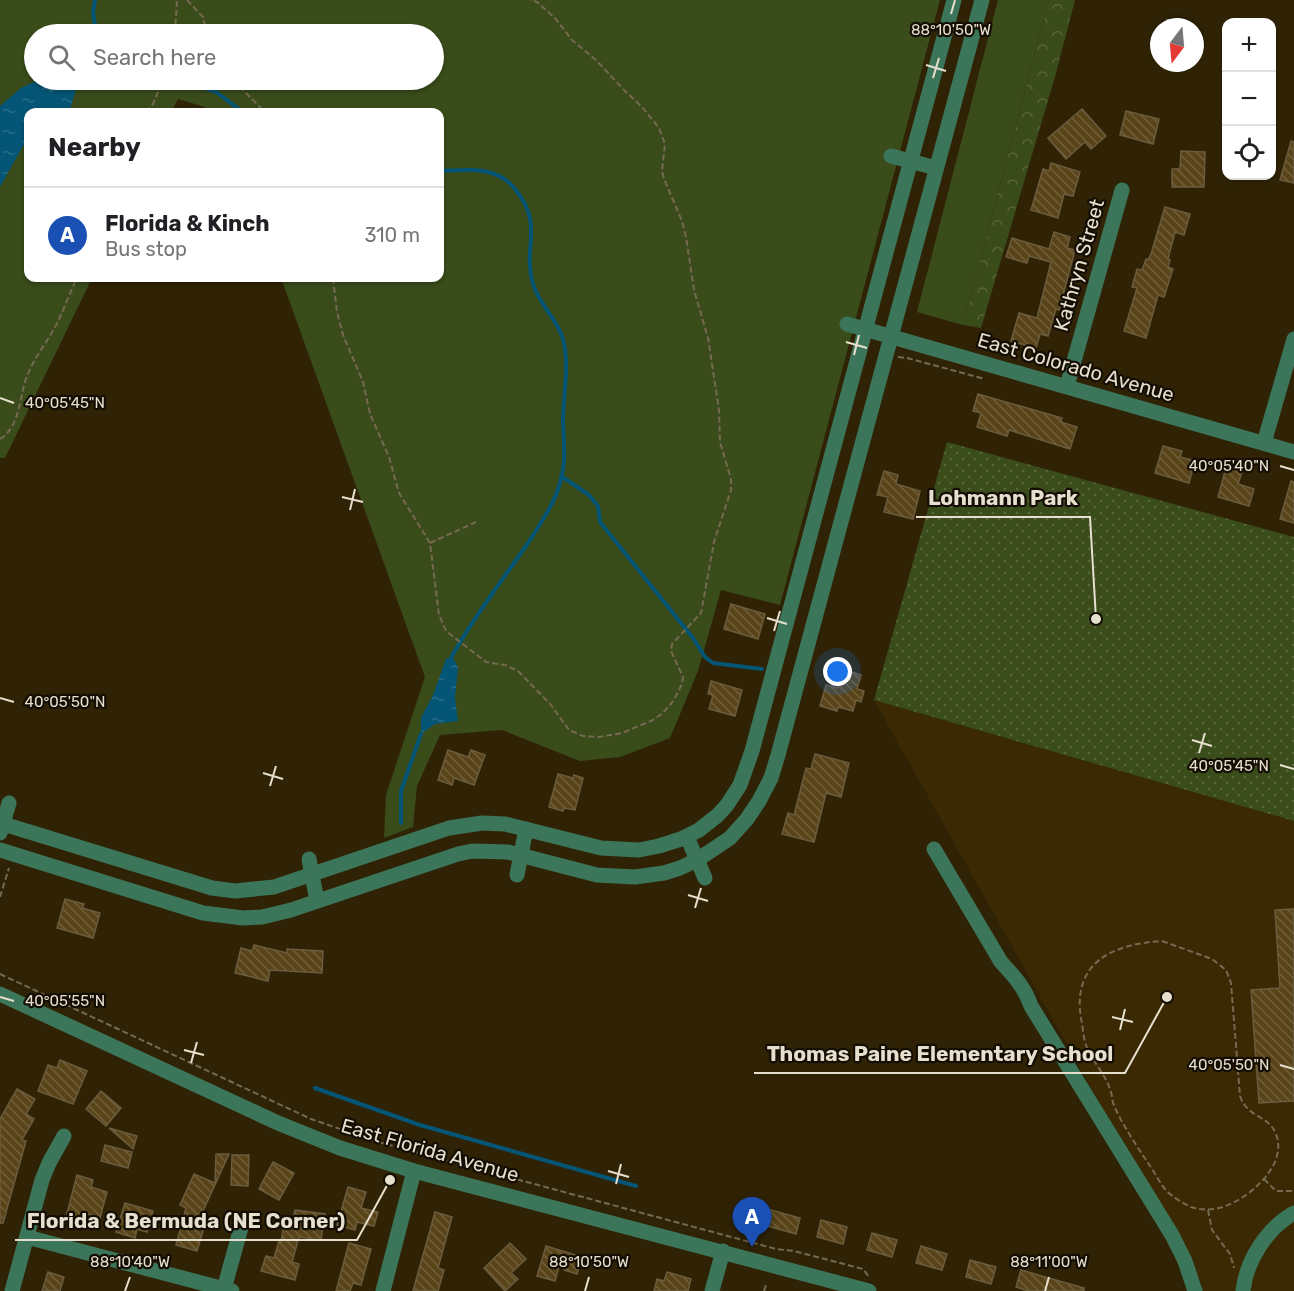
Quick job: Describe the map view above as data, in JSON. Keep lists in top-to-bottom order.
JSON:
{
  "streets": {
    "street": ["Kathryn Street", "East Colorado Avenue", "East Florida Avenue"]
  },
  "crossings": [
    ["Kathryn Street", "East Colorado Avenue"]
  ],
  "places": ["Lohmann Park", "Thomas Paine Elementary School", "Florida & Bermuda (NE Corner)"],
  "north": "bottom",
  "page": {
    "map_buttons": ["+", "−"],
    "search": "Search here",
    "heading": "Nearby",
    "list": [
      {
        "mark": "A",
        "name": "Florida & Kinch",
        "note": "Bus stop",
        "value": "310 m"
      }
    ],
    "pins": "A"
  },
  "coordinates": [
    "88°10'50\"W",
    "40°05'45\"N",
    "40°05'40\"N",
    "40°05'50\"N",
    "40°05'55\"N",
    "88°10'40\"W",
    "88°11'00\"W"
  ]
}
